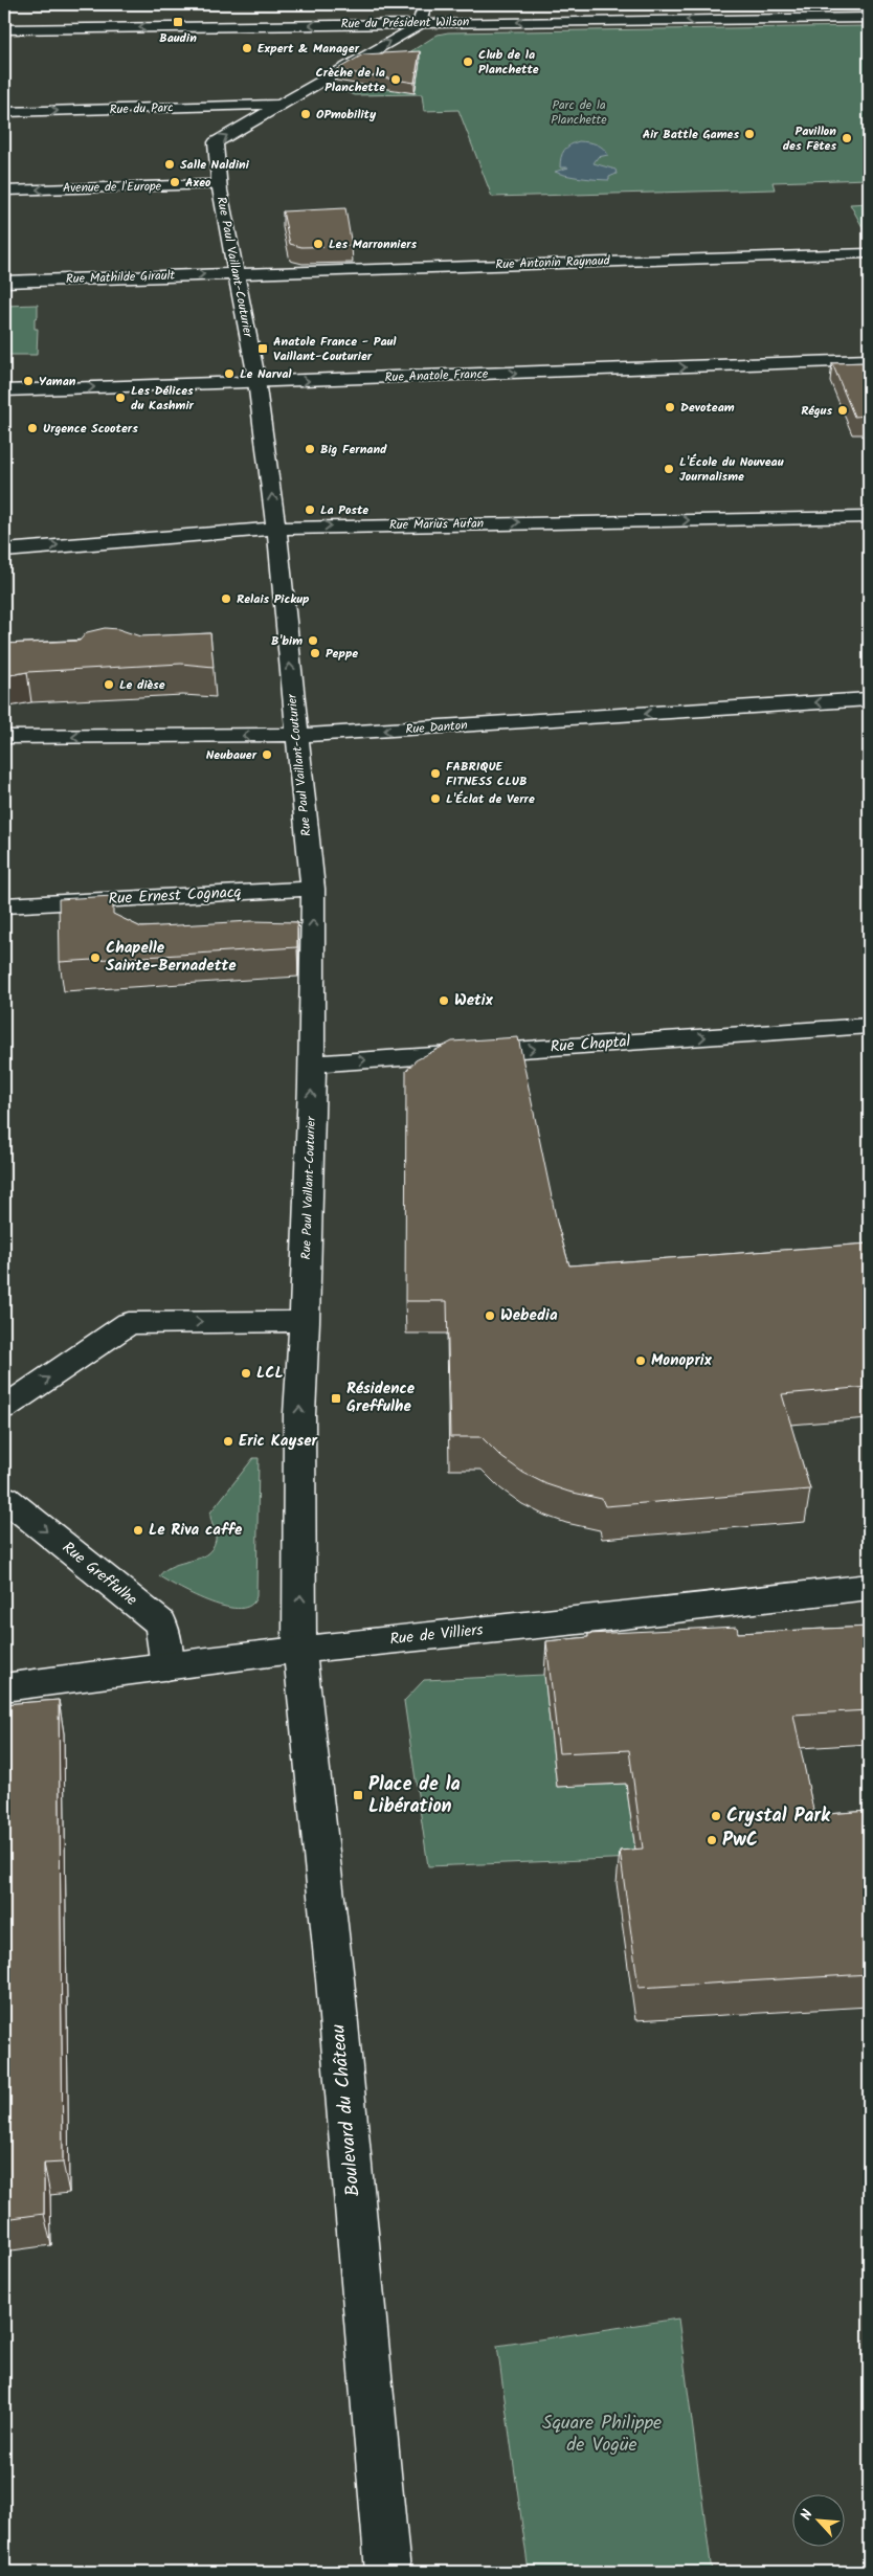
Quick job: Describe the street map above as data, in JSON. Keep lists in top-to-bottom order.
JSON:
{
  "streets": {
    "street": [
      "Rue du Président Wilson",
      "Rue du Parc",
      "Avenue de l'Europe",
      "Rue Antonin Raynaud",
      "Rue Paul Vaillant-Couturier",
      "Rue Mathilde Girault",
      "Rue Anatole France",
      "Rue Marius Aufan",
      "Rue Danton",
      "Rue Ernest Cognacq",
      "Rue Chaptal",
      "Rue Greffulhe",
      "Rue de Villiers",
      "Boulevard du Château"
    ]
  },
  "crossings": [
    ["Rue du Président Wilson", "Rue Paul Vaillant-Couturier"],
    ["Rue du Parc", "Rue Paul Vaillant-Couturier"],
    ["Avenue de l'Europe", "Rue Paul Vaillant-Couturier"],
    ["Rue Antonin Raynaud", "Rue Paul Vaillant-Couturier"],
    ["Rue Antonin Raynaud", "Rue Mathilde Girault"],
    ["Rue Paul Vaillant-Couturier", "Rue Mathilde Girault"],
    ["Rue Paul Vaillant-Couturier", "Rue Anatole France"],
    ["Rue Paul Vaillant-Couturier", "Rue Marius Aufan"],
    ["Rue Paul Vaillant-Couturier", "Rue Danton"],
    ["Rue Paul Vaillant-Couturier", "Rue Ernest Cognacq"],
    ["Rue Paul Vaillant-Couturier", "Rue Chaptal"],
    ["Rue Paul Vaillant-Couturier", "Rue de Villiers"],
    ["Rue Paul Vaillant-Couturier", "Boulevard du Château"],
    ["Rue Greffulhe", "Rue de Villiers"],
    ["Rue de Villiers", "Boulevard du Château"]
  ],
  "one_way": [
    "Rue du Président Wilson",
    "Rue du Parc",
    "Avenue de l'Europe",
    "Rue Paul Vaillant-Couturier",
    "Rue Mathilde Girault",
    "Rue Anatole France",
    "Rue Marius Aufan",
    "Rue Danton",
    "Rue Chaptal",
    "Rue Greffulhe"
  ],
  "parks": ["Parc de la Planchette", "Square Philippe de Vogüe"],
  "places": {
    "transit": [
      "Baudin",
      "Anatole France - Paul Vaillant-Couturier",
      "Résidence Greffulhe",
      "Place de la Libération"
    ],
    "other": [
      "Expert & Manager",
      "Club de la Planchette",
      "Crèche de la Planchette",
      "OPmobility",
      "Air Battle Games",
      "Pavillon des Fêtes",
      "Salle Naldini",
      "Axeo",
      "Les Marronniers",
      "Le Narval",
      "Yaman",
      "Les Délices du Kashmir",
      "Devoteam",
      "Régus",
      "Urgence Scooters",
      "Big Fernand",
      "L'École du Nouveau Journalisme",
      "La Poste",
      "Relais Pickup",
      "B'bim",
      "Peppe",
      "Le dièse",
      "Neubauer",
      "FABRIQUE FITNESS CLUB",
      "L'Éclat de Verre",
      "Chapelle Sainte-Bernadette",
      "Wetix",
      "Webedia",
      "Monoprix",
      "LCL",
      "Eric Kayser",
      "Le Riva caffe",
      "Crystal Park",
      "PwC"
    ]
  },
  "north": "top left"
}
